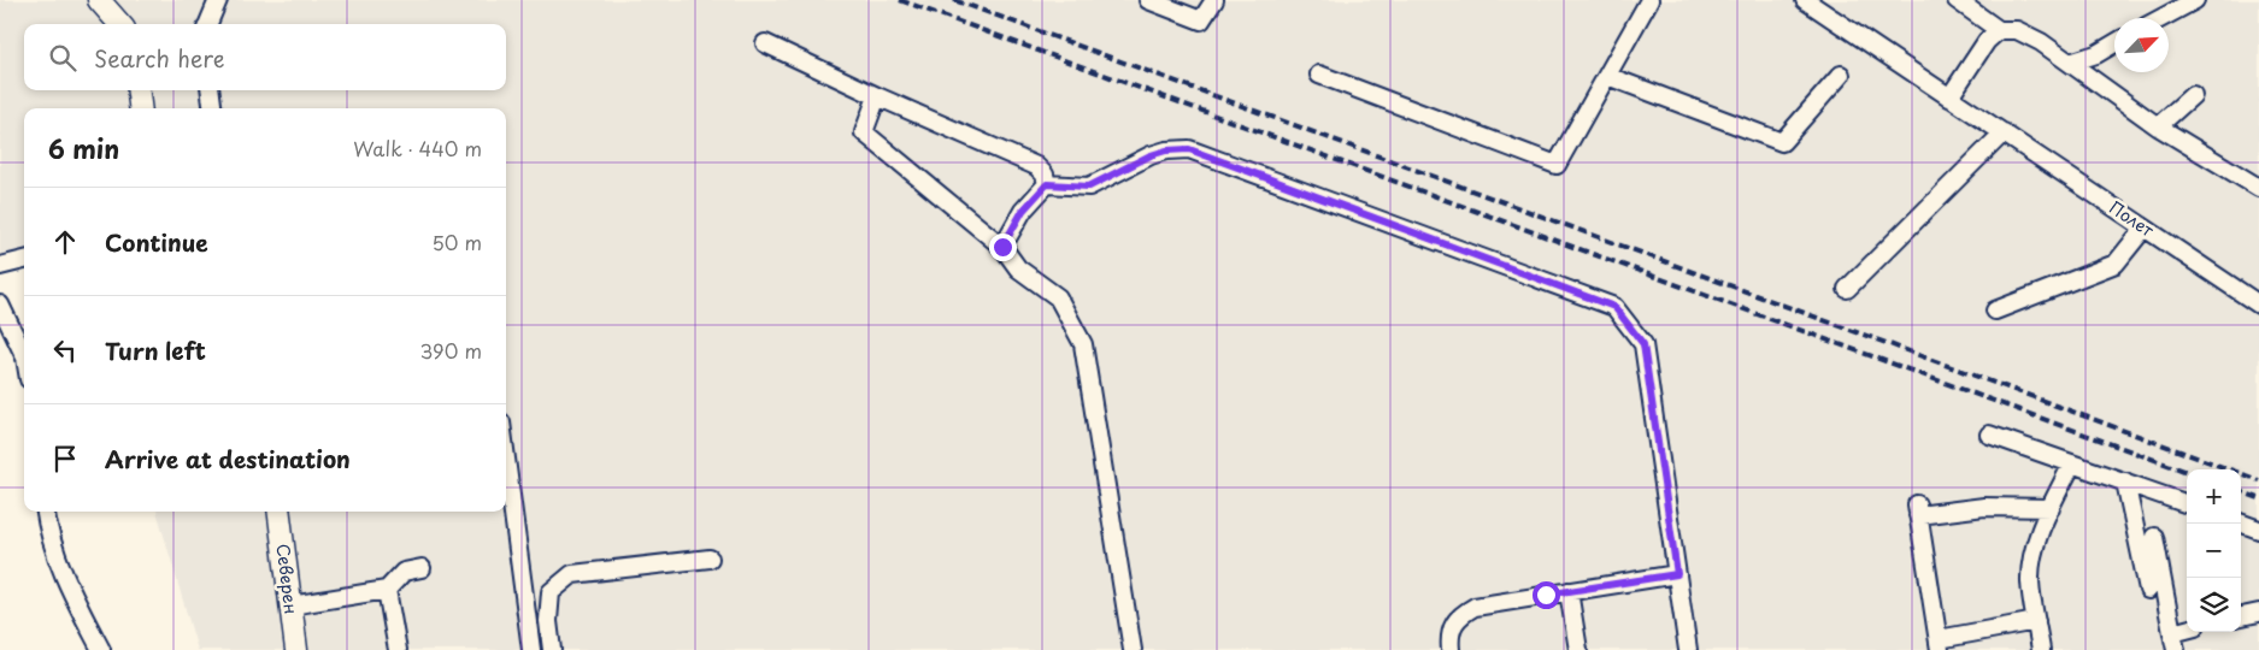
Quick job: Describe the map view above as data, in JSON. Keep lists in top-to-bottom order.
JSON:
{
  "streets": {
    "main road": ["Северен"],
    "street": ["Полет"]
  },
  "north": "top right",
  "page": {
    "search": "Search here",
    "heading": ["6 min", "Walk · 440 m"],
    "list": [
      ["Continue", "50 m"],
      ["Turn left", "390 m"],
      "Arrive at destination"
    ],
    "map_buttons": ["+", "−"]
  }
}
